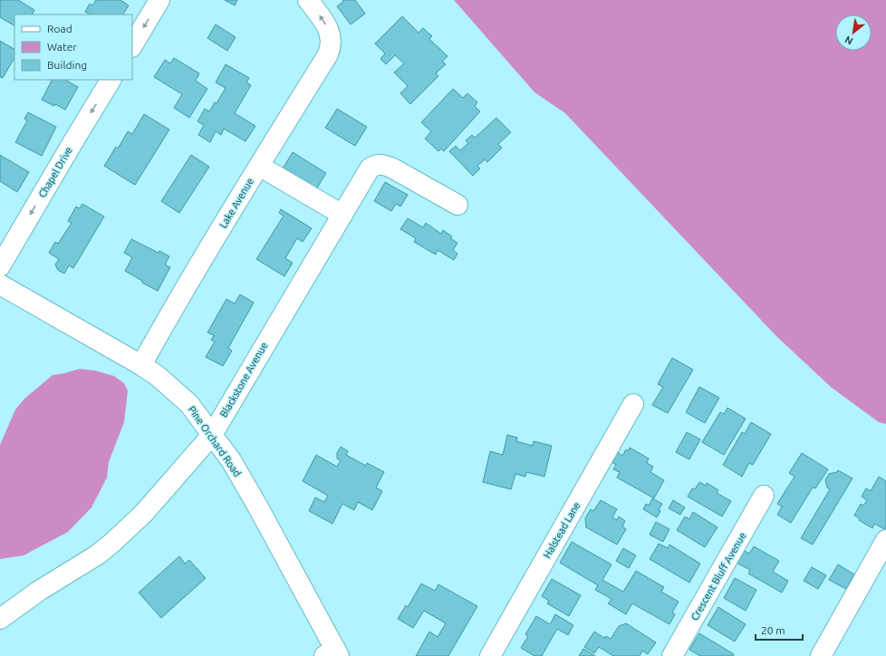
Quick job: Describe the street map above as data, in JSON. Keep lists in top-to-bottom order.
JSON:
{
  "streets": {
    "street": [
      "Chapel Drive",
      "Lake Avenue",
      "Blackstone Avenue",
      "Pine Orchard Road",
      "Halstead Lane",
      "Crescent Bluff Avenue"
    ]
  },
  "crossings": [
    ["Lake Avenue", "Pine Orchard Road"],
    ["Blackstone Avenue", "Pine Orchard Road"]
  ],
  "one_way": ["Chapel Drive", "Lake Avenue"],
  "legend": ["Road", "Water", "Building"],
  "scale_bar": "20 m",
  "north": "bottom left"
}
